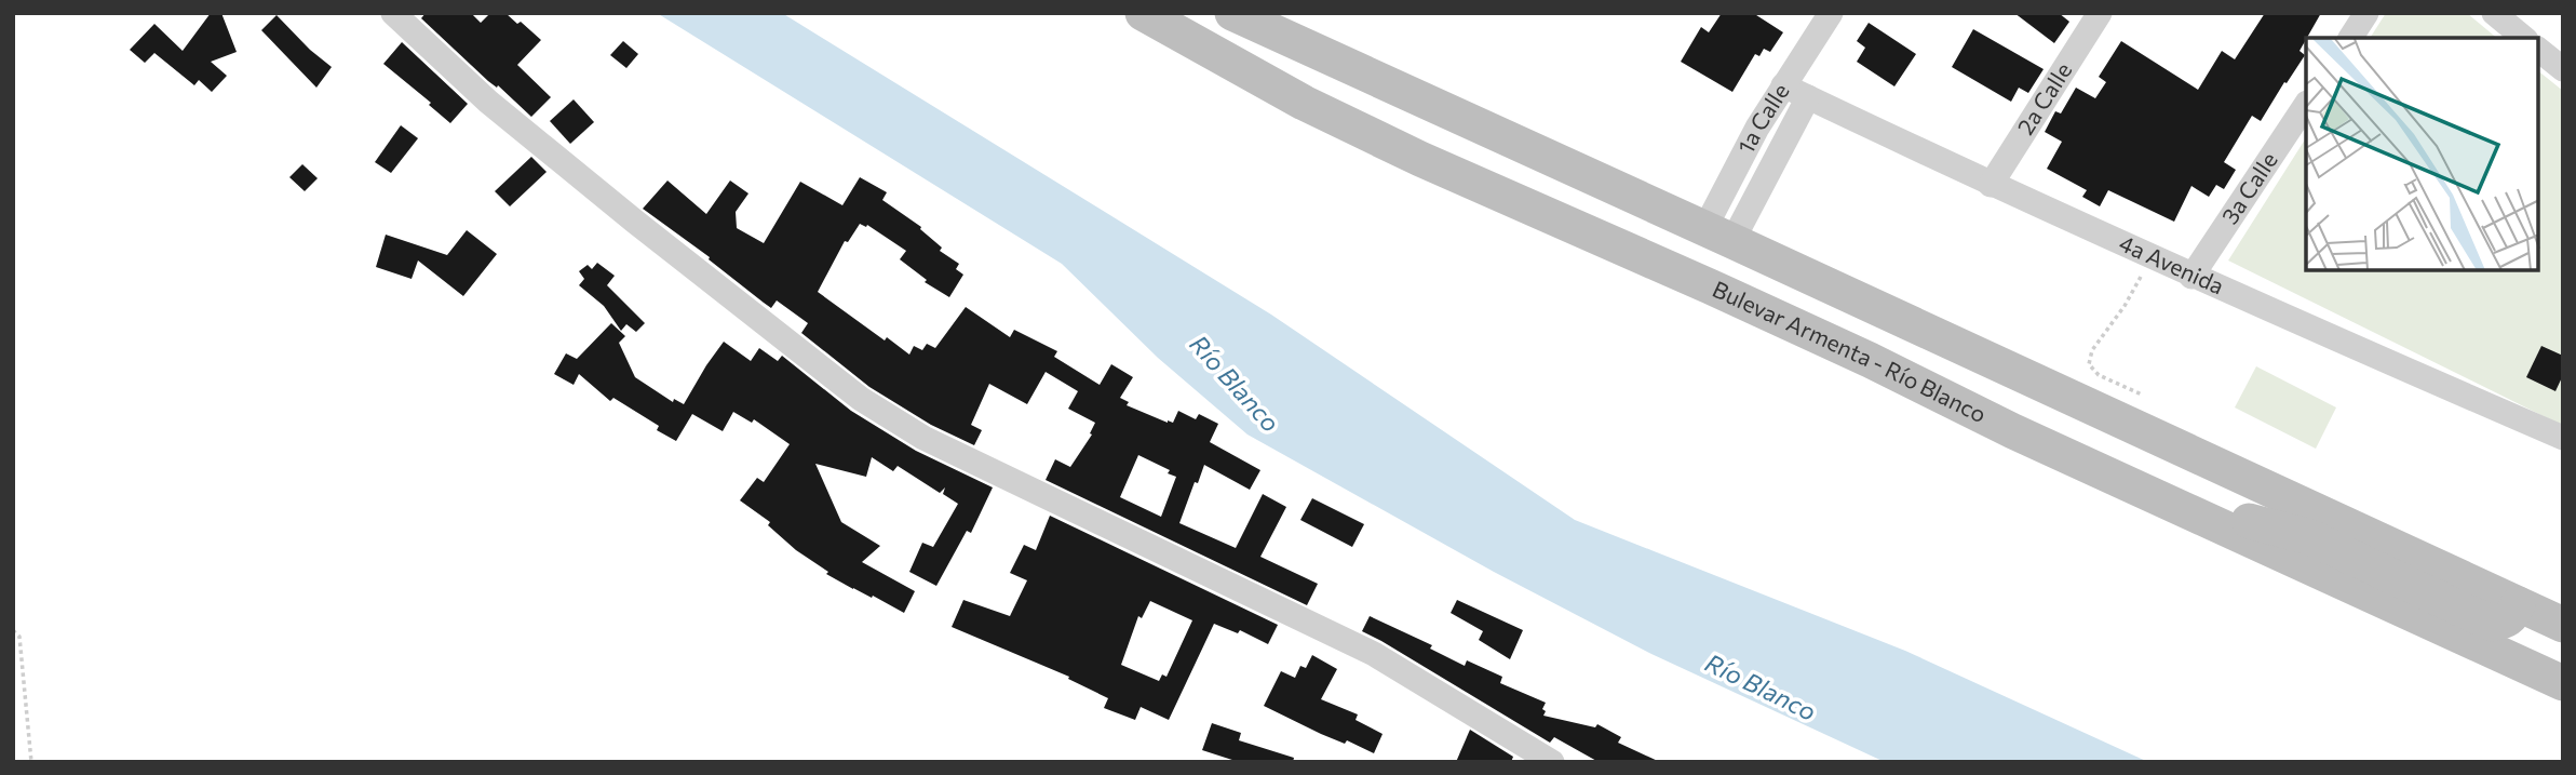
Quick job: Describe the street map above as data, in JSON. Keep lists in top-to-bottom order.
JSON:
{
  "streets": {
    "main road": ["Bulevar Armenta - Río Blanco"],
    "street": [
      "2a Calle",
      "1a Calle",
      "3a Calle",
      "4a Avenida"
    ]
  },
  "crossings": [
    ["2a Calle", "4a Avenida"],
    ["1a Calle", "4a Avenida"],
    ["3a Calle", "4a Avenida"]
  ],
  "water": ["Río Blanco"]
}
